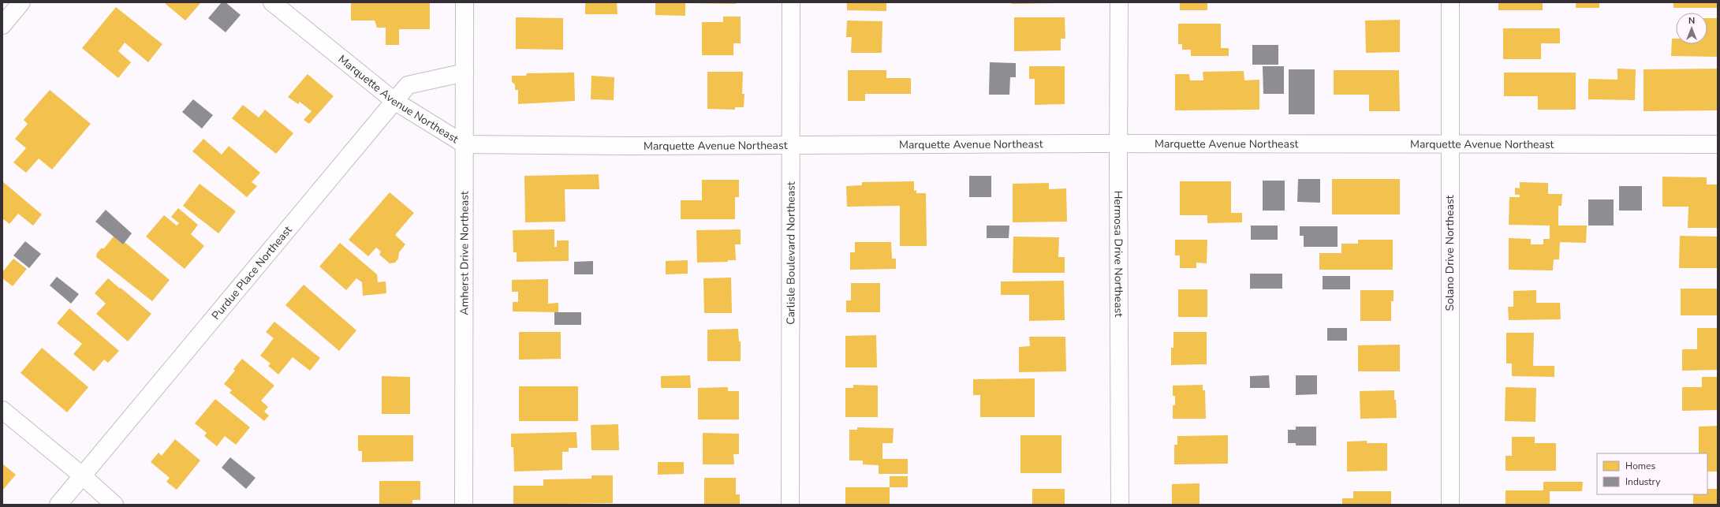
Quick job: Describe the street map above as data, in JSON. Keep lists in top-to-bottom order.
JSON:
{
  "streets": {
    "street": [
      "Marquette Avenue Northeast",
      "Amherst Drive Northeast",
      "Hermosa Drive Northeast",
      "Solano Drive Northeast",
      "Carlisle Boulevard Northeast",
      "Purdue Place Northeast"
    ]
  },
  "crossings": [
    ["Marquette Avenue Northeast", "Amherst Drive Northeast"],
    ["Marquette Avenue Northeast", "Hermosa Drive Northeast"],
    ["Marquette Avenue Northeast", "Solano Drive Northeast"],
    ["Marquette Avenue Northeast", "Carlisle Boulevard Northeast"],
    ["Marquette Avenue Northeast", "Purdue Place Northeast"],
    ["Amherst Drive Northeast", "Purdue Place Northeast"]
  ],
  "legend": ["Homes", "Industry"],
  "north": "top"
}
